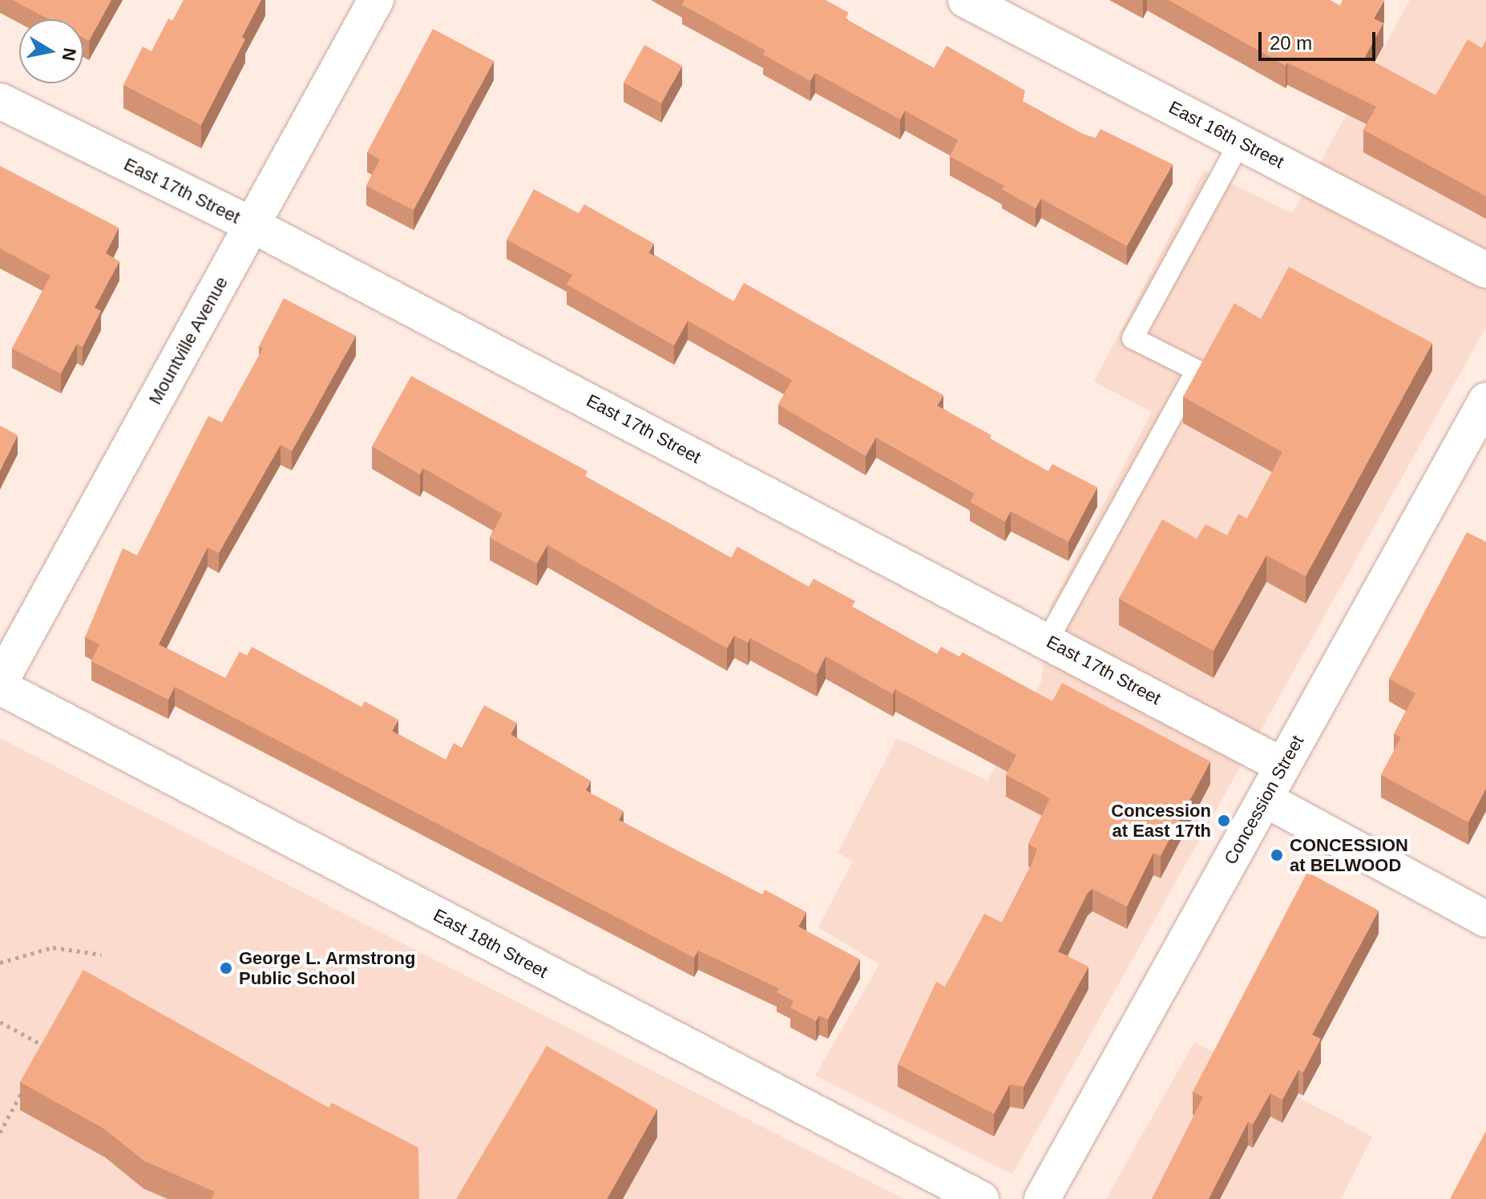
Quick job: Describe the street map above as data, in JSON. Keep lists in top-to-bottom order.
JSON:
{
  "streets": {
    "street": [
      "East 16th Street",
      "East 17th Street",
      "Mountville Avenue",
      "Concession Street",
      "East 18th Street"
    ]
  },
  "crossings": [
    ["East 17th Street", "Mountville Avenue"],
    ["East 17th Street", "Concession Street"]
  ],
  "places": ["Concession at East 17th", "CONCESSION at BELWOOD", "George L. Armstrong Public School"],
  "scale_bar": "20 m",
  "north": "right"
}
